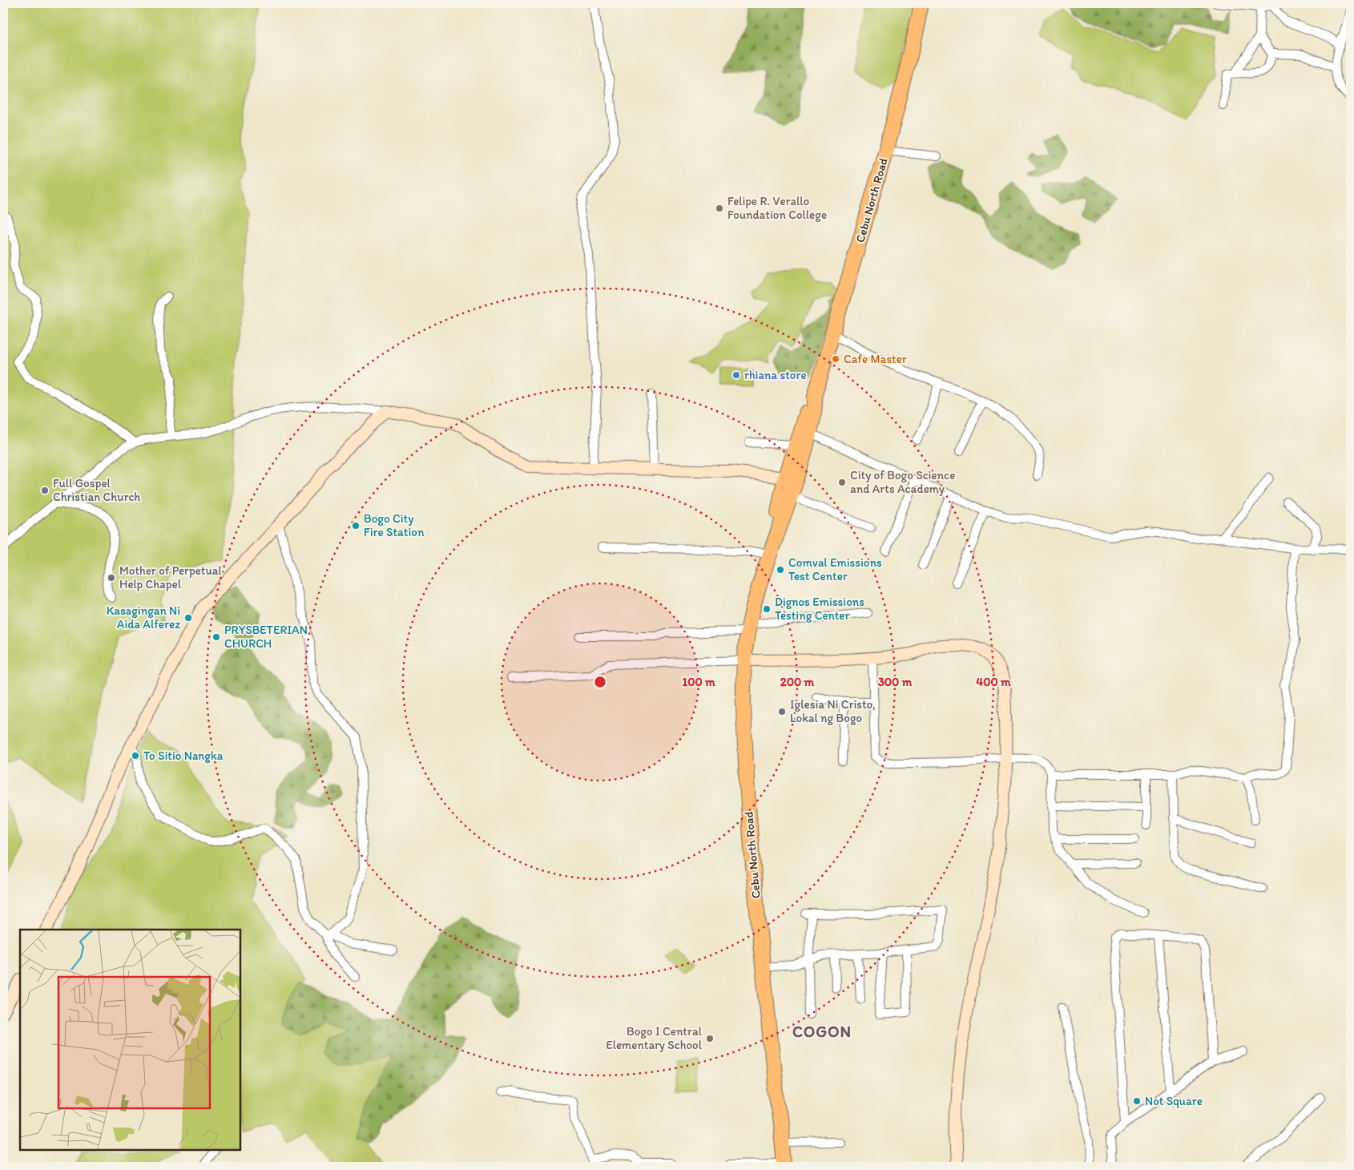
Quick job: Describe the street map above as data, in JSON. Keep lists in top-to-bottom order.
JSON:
{
  "streets": {
    "highway": ["Cebu North Road"]
  },
  "districts": ["COGON"],
  "places": [
    "Felipe R. Verallo Foundation College",
    "Cafe Master",
    "rhiana store",
    "City of Bogo Science and Arts Academy",
    "Full Gospel Christian Church",
    "Bogo City Fire Station",
    "Comval Emissions Test Center",
    "Mother of Perpetual Help Chapel",
    "Dignos Emissions Testing Center",
    "Kasagingan Ni Aida Alferez",
    "PRYSBETERIAN CHURCH",
    "Iglesia Ni Cristo, Lokal ng Bogo",
    "To Sitio Nangka",
    "Bogo I Central Elementary School",
    "Not Square"
  ],
  "rings": [
    "100 m",
    "200 m",
    "300 m",
    "400 m"
  ]
}
